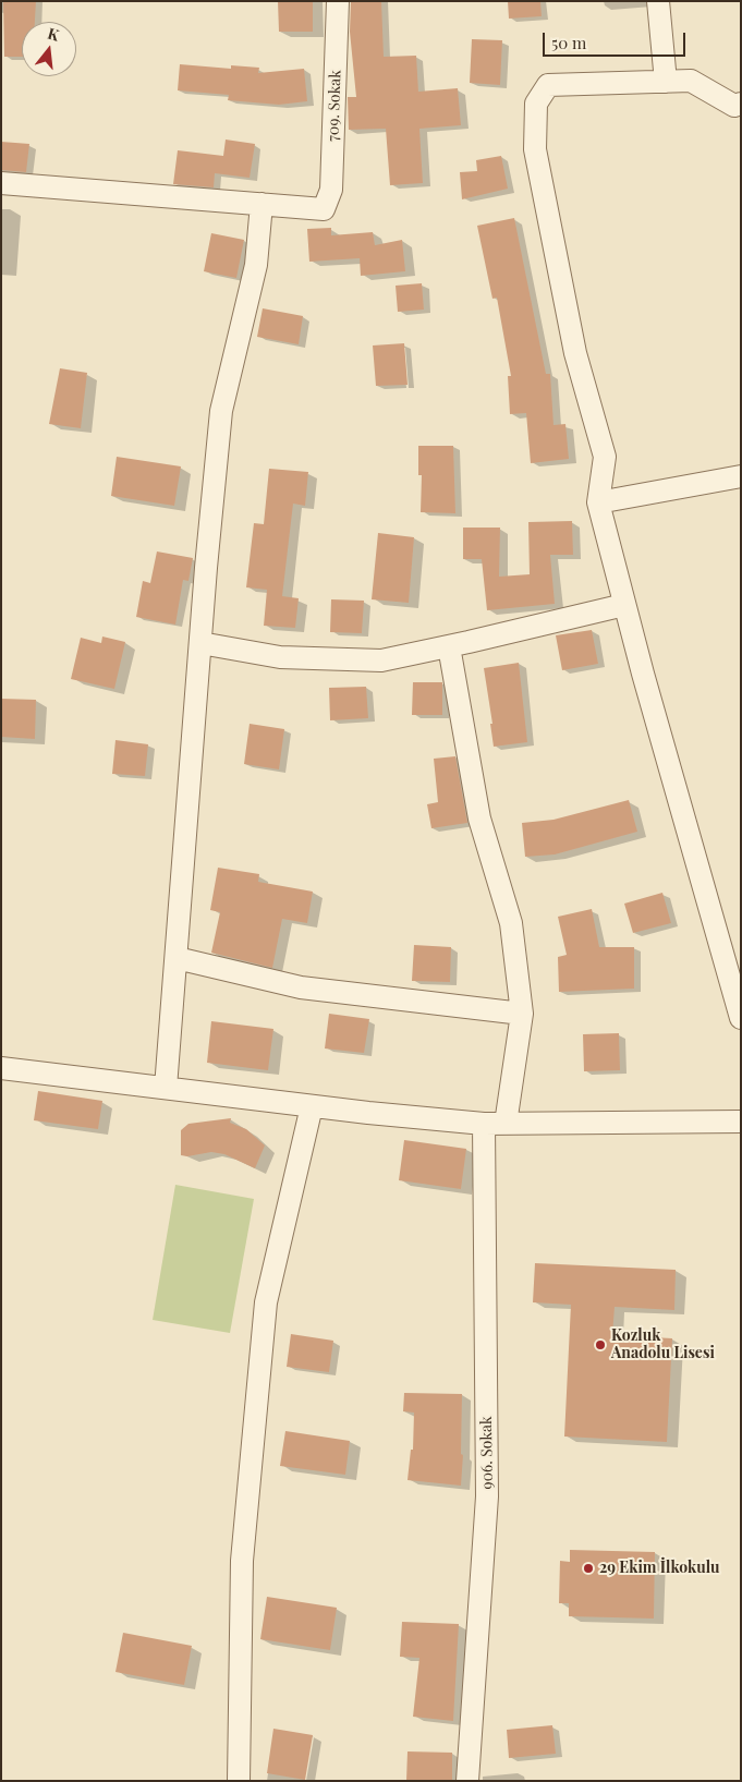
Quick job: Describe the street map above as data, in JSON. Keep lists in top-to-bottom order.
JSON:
{
  "streets": {
    "street": ["709. Sokak", "906. Sokak"]
  },
  "places": ["Kozluk Anadolu Lisesi", "29 Ekim İlkokulu"],
  "scale_bar": "50 m",
  "north": "top"
}
